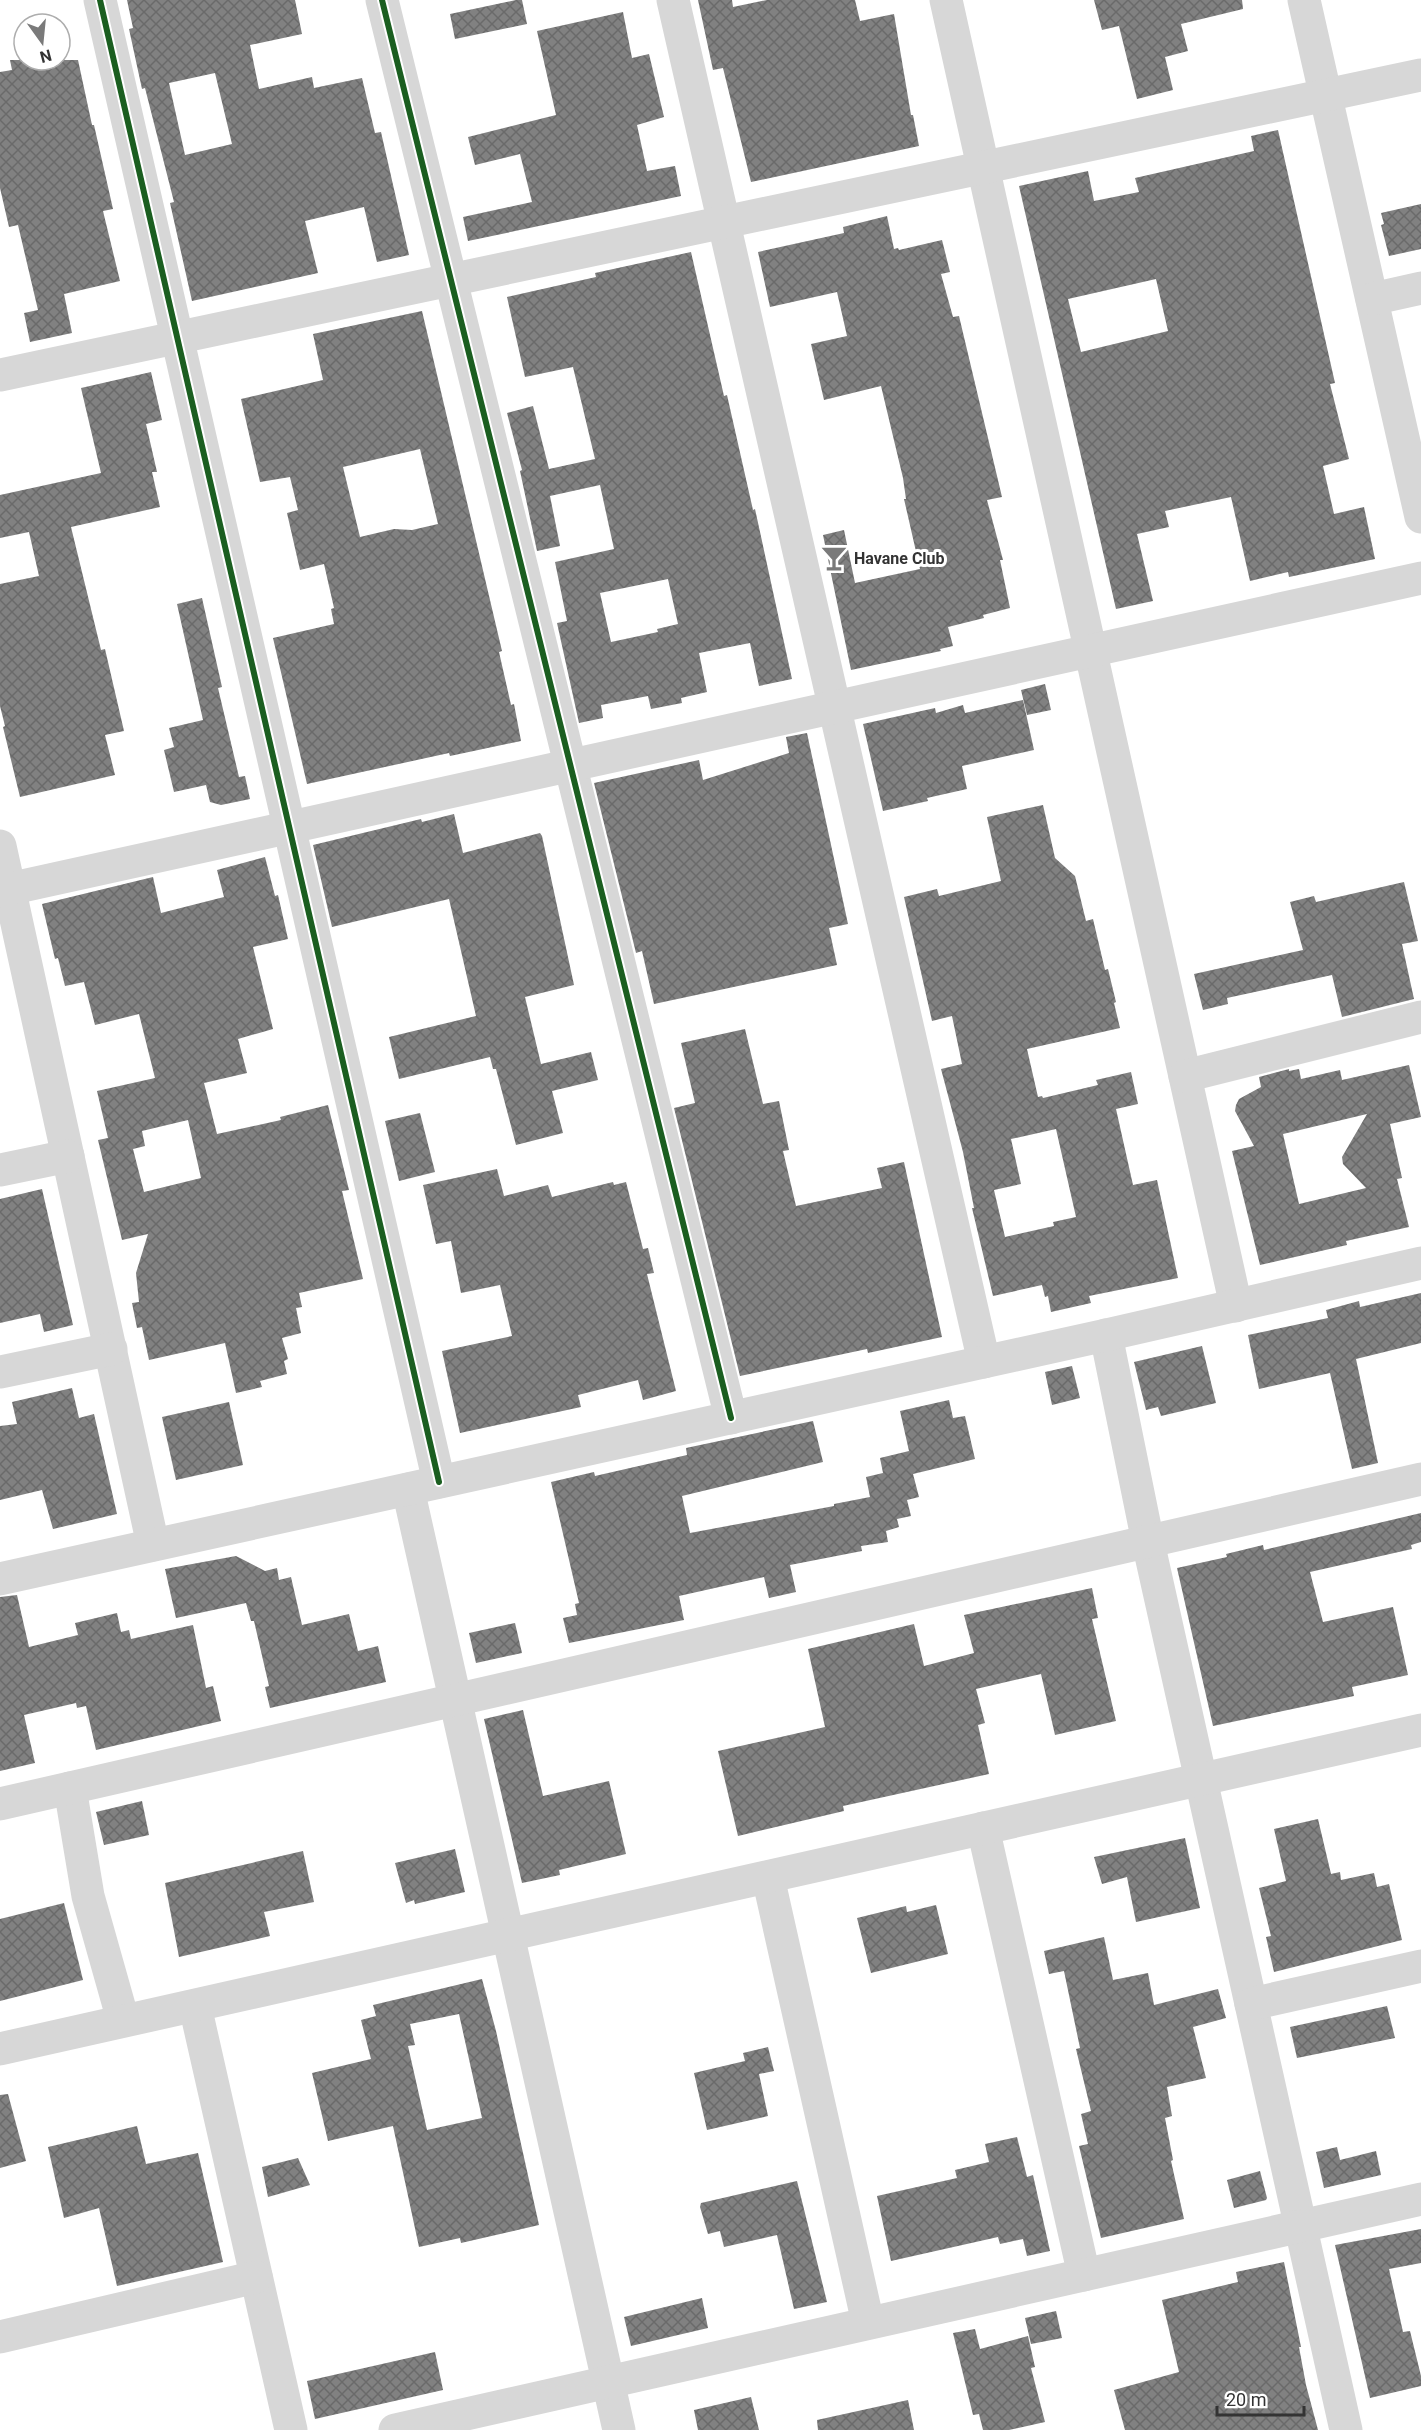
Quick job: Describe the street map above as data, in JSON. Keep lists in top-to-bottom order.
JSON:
{
  "places": {
    "bar": ["Havane Club"]
  },
  "scale_bar": "20 m",
  "north": "bottom"
}
